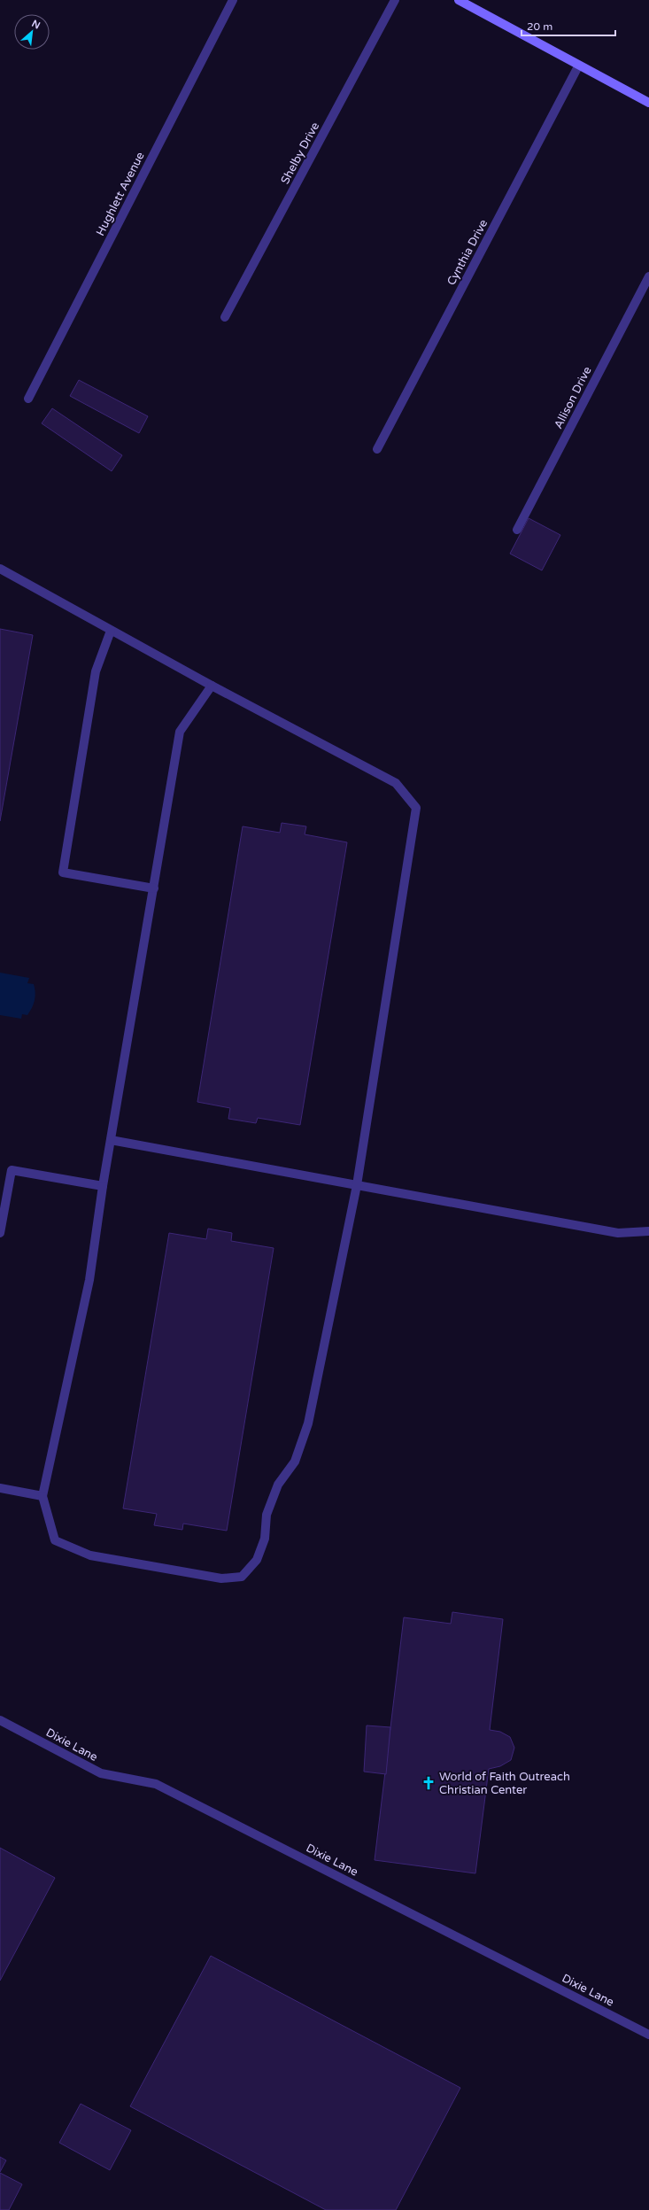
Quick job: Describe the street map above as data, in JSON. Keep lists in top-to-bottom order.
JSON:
{
  "streets": {
    "street": [
      "Shelby Drive",
      "Hughlett Avenue",
      "Cynthia Drive",
      "Allison Drive",
      "Dixie Lane"
    ]
  },
  "places": {
    "church": ["World of Faith Outreach Christian Center"]
  },
  "scale_bar": "20 m",
  "north": "top right"
}
